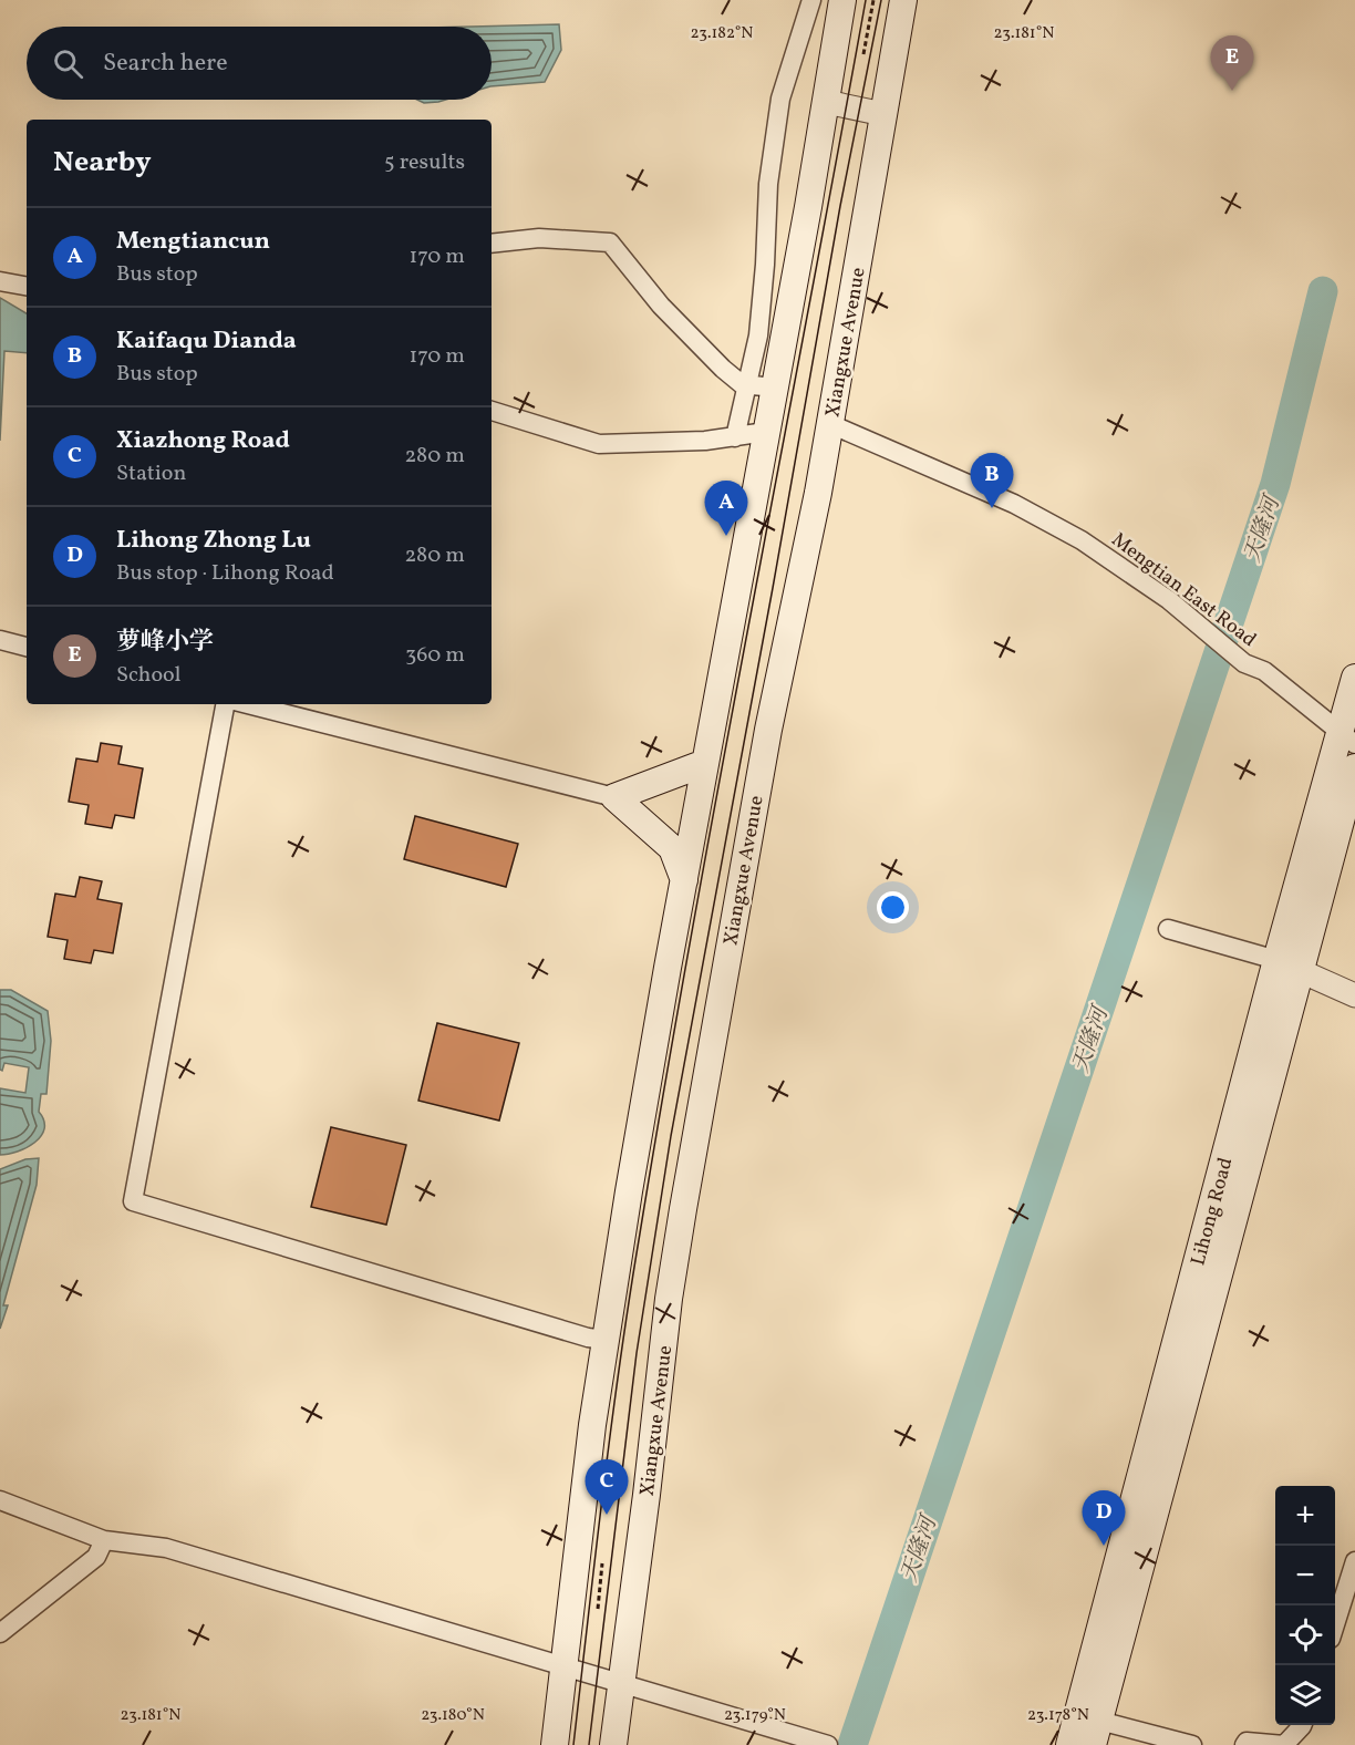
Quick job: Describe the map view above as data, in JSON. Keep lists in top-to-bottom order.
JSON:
{
  "streets": {
    "main road": ["Xiangxue Avenue", "Lihong Road"],
    "street": ["Mengtian East Road"]
  },
  "crossings": [
    ["Xiangxue Avenue", "Mengtian East Road"],
    ["Mengtian East Road", "Lihong Road"]
  ],
  "water": ["天隆河"],
  "page": {
    "search": "Search here",
    "pins": [
      "E",
      "B",
      "A",
      "C",
      "D"
    ],
    "heading": ["Nearby", "5 results"],
    "list": [
      {
        "mark": "A",
        "name": "Mengtiancun",
        "note": "Bus stop",
        "value": "170 m"
      },
      {
        "mark": "B",
        "name": "Kaifaqu Dianda",
        "note": "Bus stop",
        "value": "170 m"
      },
      {
        "mark": "C",
        "name": "Xiazhong Road",
        "note": "Station",
        "value": "280 m"
      },
      {
        "mark": "D",
        "name": "Lihong Zhong Lu",
        "note": "Bus stop · Lihong Road",
        "value": "280 m"
      },
      {
        "mark": "E",
        "name": "萝峰小学",
        "note": "School",
        "value": "360 m"
      }
    ],
    "map_buttons": ["+", "−"]
  },
  "coordinates": [
    "23.182°N",
    "23.181°N",
    "23.180°N",
    "23.179°N",
    "23.178°N"
  ]
}
